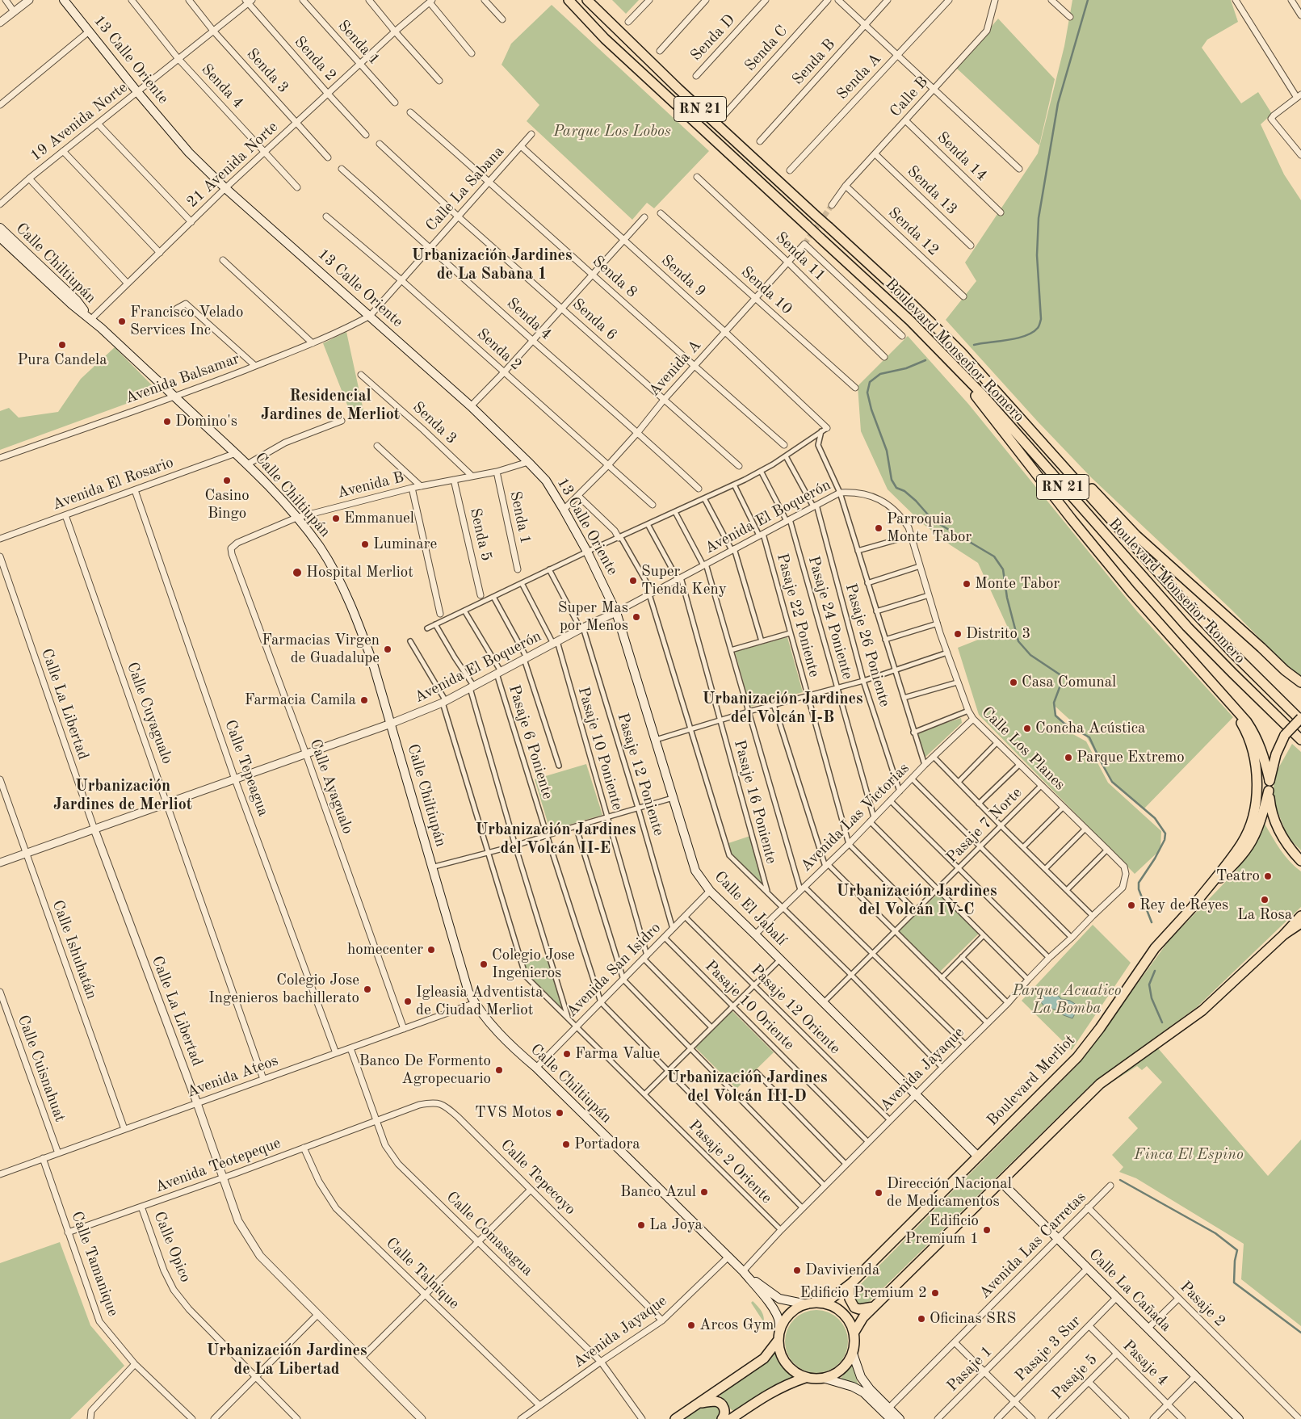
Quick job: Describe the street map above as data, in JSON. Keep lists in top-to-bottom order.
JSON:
{
  "streets": {
    "main road": [
      "13 Calle Oriente",
      "RN 21",
      "Calle Chiltiupán",
      "Boulevard Monseñor Romero",
      "Calle El Jabalí",
      "Boulevard Merliot",
      "Calle La Cañada"
    ],
    "street": [
      "Senda D",
      "Senda 1",
      "Senda C",
      "Senda 2",
      "Senda B",
      "Senda 3",
      "Senda A",
      "Senda 4",
      "Calle B",
      "19 Avenida Norte",
      "Senda 14",
      "21 Avenida Norte",
      "Calle La Sabana",
      "Senda 13",
      "Senda 12",
      "Senda 11",
      "Senda 9",
      "Senda 8",
      "Senda 10",
      "Senda 6",
      "Avenida A",
      "Avenida Balsamar",
      "Avenida El Rosario",
      "Avenida B",
      "Avenida El Boquerón",
      "Senda 5",
      "Pasaje 22 Poniente",
      "Pasaje 24 Poniente",
      "Pasaje 26 Poniente",
      "Calle La Libertad",
      "Calle Cuyagualo",
      "Pasaje 6 Poniente",
      "Pasaje 10 Poniente",
      "Calle Los Planes",
      "Calle Tepeagua",
      "Pasaje 12 Poniente",
      "Calle Ayagualo",
      "Pasaje 16 Poniente",
      "Avenida Las Victorias",
      "Pasaje 7 Norte",
      "Calle Ishuhatán",
      "Avenida San Isidro",
      "Pasaje 10 Oriente",
      "Pasaje 12 Oriente",
      "Calle Cuisnahuat",
      "Avenida Jayaque",
      "Avenida Ateos",
      "Pasaje 2 Oriente",
      "Avenida Teotepeque",
      "Calle Tepecoyo",
      "Calle Comasagua",
      "Avenida Las Carretas",
      "Calle Opico",
      "Calle Tamanique",
      "Calle Talnique",
      "Pasaje 2",
      "Pasaje 3 Sur",
      "Pasaje 4",
      "Pasaje 1",
      "Pasaje 5"
    ]
  },
  "crossings": [
    ["Senda 1", "21 Avenida Norte"],
    ["Senda 1", "Avenida B"],
    ["Senda 2", "19 Avenida Norte"],
    ["Senda 2", "21 Avenida Norte"],
    ["Senda 2", "Calle La Sabana"],
    ["Senda 2", "Avenida A"],
    ["13 Calle Oriente", "19 Avenida Norte"],
    ["13 Calle Oriente", "21 Avenida Norte"],
    ["13 Calle Oriente", "Calle La Sabana"],
    ["13 Calle Oriente", "Avenida A"],
    ["13 Calle Oriente", "Avenida Balsamar"],
    ["13 Calle Oriente", "Avenida B"],
    ["13 Calle Oriente", "Avenida El Boquerón"],
    ["13 Calle Oriente", "Calle El Jabalí"],
    ["Senda 3", "19 Avenida Norte"],
    ["Senda 3", "21 Avenida Norte"],
    ["Senda 3", "Avenida B"],
    ["Senda 4", "19 Avenida Norte"],
    ["Senda 4", "21 Avenida Norte"],
    ["Senda 4", "Calle La Sabana"],
    ["Senda 4", "Avenida A"],
    ["Calle B", "Senda 14"],
    ["Calle B", "Senda 13"],
    ["Calle B", "Senda 12"],
    ["21 Avenida Norte", "Calle Chiltiupán"],
    ["Calle La Sabana", "Senda 9"],
    ["Calle La Sabana", "Senda 8"],
    ["Calle La Sabana", "Senda 6"],
    ["Calle La Sabana", "Avenida Balsamar"],
    ["Senda 11", "Avenida A"],
    ["Calle Chiltiupán", "Avenida Balsamar"],
    ["Calle Chiltiupán", "Avenida El Rosario"],
    ["Calle Chiltiupán", "Avenida B"],
    ["Calle Chiltiupán", "Avenida El Boquerón"],
    ["Calle Chiltiupán", "Avenida San Isidro"],
    ["Calle Chiltiupán", "Avenida Jayaque"],
    ["Calle Chiltiupán", "Avenida Ateos"],
    ["Calle Chiltiupán", "Boulevard Merliot"],
    ["Senda 9", "Avenida A"],
    ["Senda 8", "Avenida A"],
    ["Senda 10", "Avenida A"],
    ["Senda 6", "Avenida A"],
    ["Avenida El Rosario", "Calle Cuyagualo"],
    ["Avenida El Rosario", "Calle Tepeagua"],
    ["Avenida B", "Senda 5"],
    ["Avenida B", "Calle Ayagualo"],
    ["Avenida El Boquerón", "Pasaje 22 Poniente"],
    ["Avenida El Boquerón", "Pasaje 24 Poniente"],
    ["Avenida El Boquerón", "Pasaje 26 Poniente"],
    ["Avenida El Boquerón", "Calle La Libertad"],
    ["Avenida El Boquerón", "Calle Cuyagualo"],
    ["Avenida El Boquerón", "Pasaje 6 Poniente"],
    ["Avenida El Boquerón", "Pasaje 10 Poniente"],
    ["Avenida El Boquerón", "Calle Los Planes"],
    ["Avenida El Boquerón", "Calle Tepeagua"],
    ["Avenida El Boquerón", "Pasaje 12 Poniente"],
    ["Avenida El Boquerón", "Calle Ayagualo"],
    ["Avenida El Boquerón", "Pasaje 16 Poniente"],
    ["Avenida El Boquerón", "Calle El Jabalí"],
    ["Avenida El Boquerón", "Calle Ishuhatán"],
    ["Avenida El Boquerón", "Pasaje 2 Oriente"],
    ["Pasaje 22 Poniente", "Avenida Las Victorias"],
    ["Pasaje 24 Poniente", "Avenida Las Victorias"],
    ["Pasaje 26 Poniente", "Avenida Las Victorias"],
    ["Calle La Libertad", "Avenida Ateos"],
    ["Calle La Libertad", "Avenida Teotepeque"],
    ["Calle Cuyagualo", "Avenida Ateos"],
    ["Pasaje 6 Poniente", "Avenida San Isidro"],
    ["Pasaje 10 Poniente", "Avenida San Isidro"],
    ["Calle Los Planes", "Avenida Las Victorias"],
    ["Calle Los Planes", "Pasaje 7 Norte"],
    ["Calle Los Planes", "Avenida Jayaque"],
    ["Calle Tepeagua", "Avenida Ateos"],
    ["Pasaje 12 Poniente", "Avenida San Isidro"],
    ["Calle Ayagualo", "Avenida Ateos"],
    ["Avenida Las Victorias", "Calle El Jabalí"],
    ["Pasaje 7 Norte", "Calle El Jabalí"],
    ["Calle El Jabalí", "Avenida San Isidro"],
    ["Calle El Jabalí", "Avenida Jayaque"],
    ["Calle El Jabalí", "Boulevard Merliot"],
    ["Calle Ishuhatán", "Avenida Ateos"],
    ["Avenida San Isidro", "Pasaje 10 Oriente"],
    ["Avenida San Isidro", "Pasaje 12 Oriente"],
    ["Avenida San Isidro", "Pasaje 2 Oriente"],
    ["Pasaje 10 Oriente", "Avenida Jayaque"],
    ["Pasaje 12 Oriente", "Avenida Jayaque"],
    ["Calle Cuisnahuat", "Avenida Ateos"],
    ["Avenida Jayaque", "Pasaje 2 Oriente"],
    ["Avenida Jayaque", "Calle Tepecoyo"],
    ["Avenida Jayaque", "Calle Comasagua"],
    ["Avenida Jayaque", "Calle Talnique"],
    ["Avenida Ateos", "Calle Comasagua"],
    ["Avenida Ateos", "Calle Tamanique"],
    ["Avenida Teotepeque", "Calle Tepecoyo"],
    ["Avenida Teotepeque", "Calle Comasagua"],
    ["Avenida Teotepeque", "Calle Opico"],
    ["Avenida Teotepeque", "Calle Tamanique"],
    ["Avenida Teotepeque", "Calle Talnique"],
    ["Calle Tepecoyo", "Calle Comasagua"],
    ["Avenida Las Carretas", "Calle La Cañada"],
    ["Avenida Las Carretas", "Pasaje 2"],
    ["Calle La Cañada", "Pasaje 3 Sur"],
    ["Calle La Cañada", "Pasaje 1"],
    ["Pasaje 3 Sur", "Pasaje 4"],
    ["Pasaje 4", "Pasaje 5"]
  ],
  "districts": [
    "Urbanización Jardines de La Sabana 1",
    "Residencial Jardines de Merliot",
    "Urbanización Jardines del Volcán I-B",
    "Urbanización Jardines de Merliot",
    "Urbanización Jardines del Volcán II-E",
    "Urbanización Jardines del Volcán IV-C",
    "Urbanización Jardines del Volcán III-D",
    "Urbanización Jardines de La Libertad"
  ],
  "parks": ["Parque Los Lobos", "Parque Acuatico La Bomba", "Finca El Espino"],
  "places": [
    "Francisco Velado Services Inc",
    "Pura Candela",
    "Domino's",
    "Casino Bingo",
    "Emmanuel",
    "Parroquia Monte Tabor",
    "Luminare",
    "Hospital Merliot",
    "Super Tienda Keny",
    "Monte Tabor",
    "Super Mas por Menos",
    "Distrito 3",
    "Farmacias Virgen de Guadalupe",
    "Casa Comunal",
    "Farmacia Camila",
    "Concha Acústica",
    "Parque Extremo",
    "Teatro",
    "La Rosa",
    "Rey de Reyes",
    "homecenter",
    "Colegio Jose Ingenieros",
    "Colegio Jose Ingenieros bachillerato",
    "Igleasia Adventista de Ciudad Merliot",
    "Farma Value",
    "Banco De Formento Agropecuario",
    "TVS Motos",
    "Portadora",
    "Banco Azul",
    "Dirección Nacional de Medicamentos",
    "La Joya",
    "Edificio Premium 1",
    "Davivienda",
    "Edificio Premium 2",
    "Oficinas SRS",
    "Arcos Gym"
  ]
}
